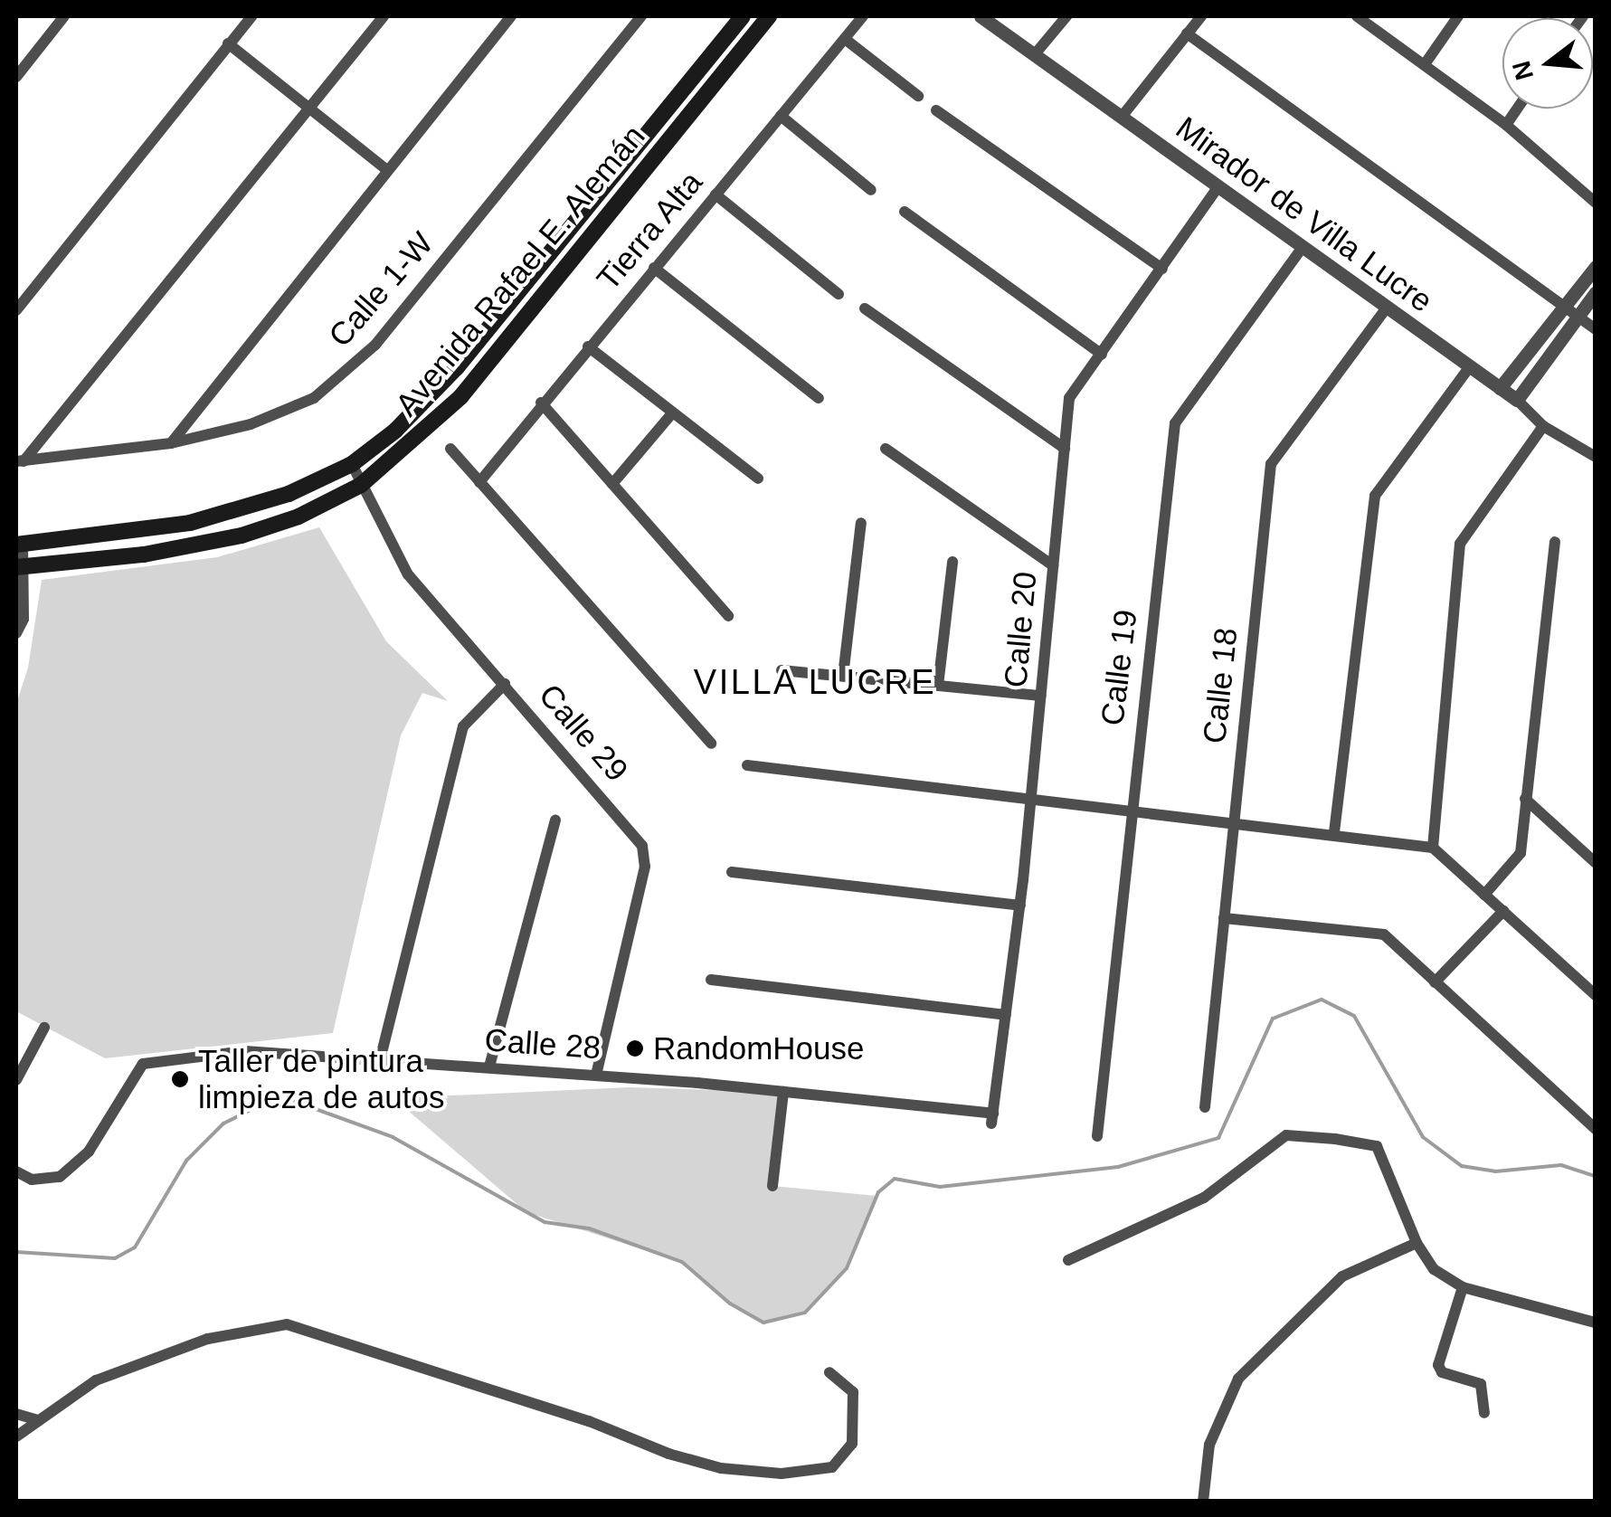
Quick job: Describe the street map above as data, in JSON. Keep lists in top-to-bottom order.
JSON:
{
  "streets": {
    "main road": ["Avenida Rafael E. Alemán"],
    "street": [
      "Mirador de Villa Lucre",
      "Tierra Alta",
      "Calle 1-W",
      "Calle 20",
      "Calle 19",
      "Calle 18",
      "Calle 29",
      "Calle 28"
    ]
  },
  "crossings": [
    ["Mirador de Villa Lucre", "Calle 20"],
    ["Mirador de Villa Lucre", "Calle 19"],
    ["Mirador de Villa Lucre", "Calle 18"],
    ["Avenida Rafael E. Alemán", "Calle 29"],
    ["Calle 20", "Calle 28"],
    ["Calle 29", "Calle 28"]
  ],
  "districts": ["VILLA LUCRE"],
  "places": ["RandomHouse", "Taller de pintura limpieza de autos"],
  "north": "left"
}
